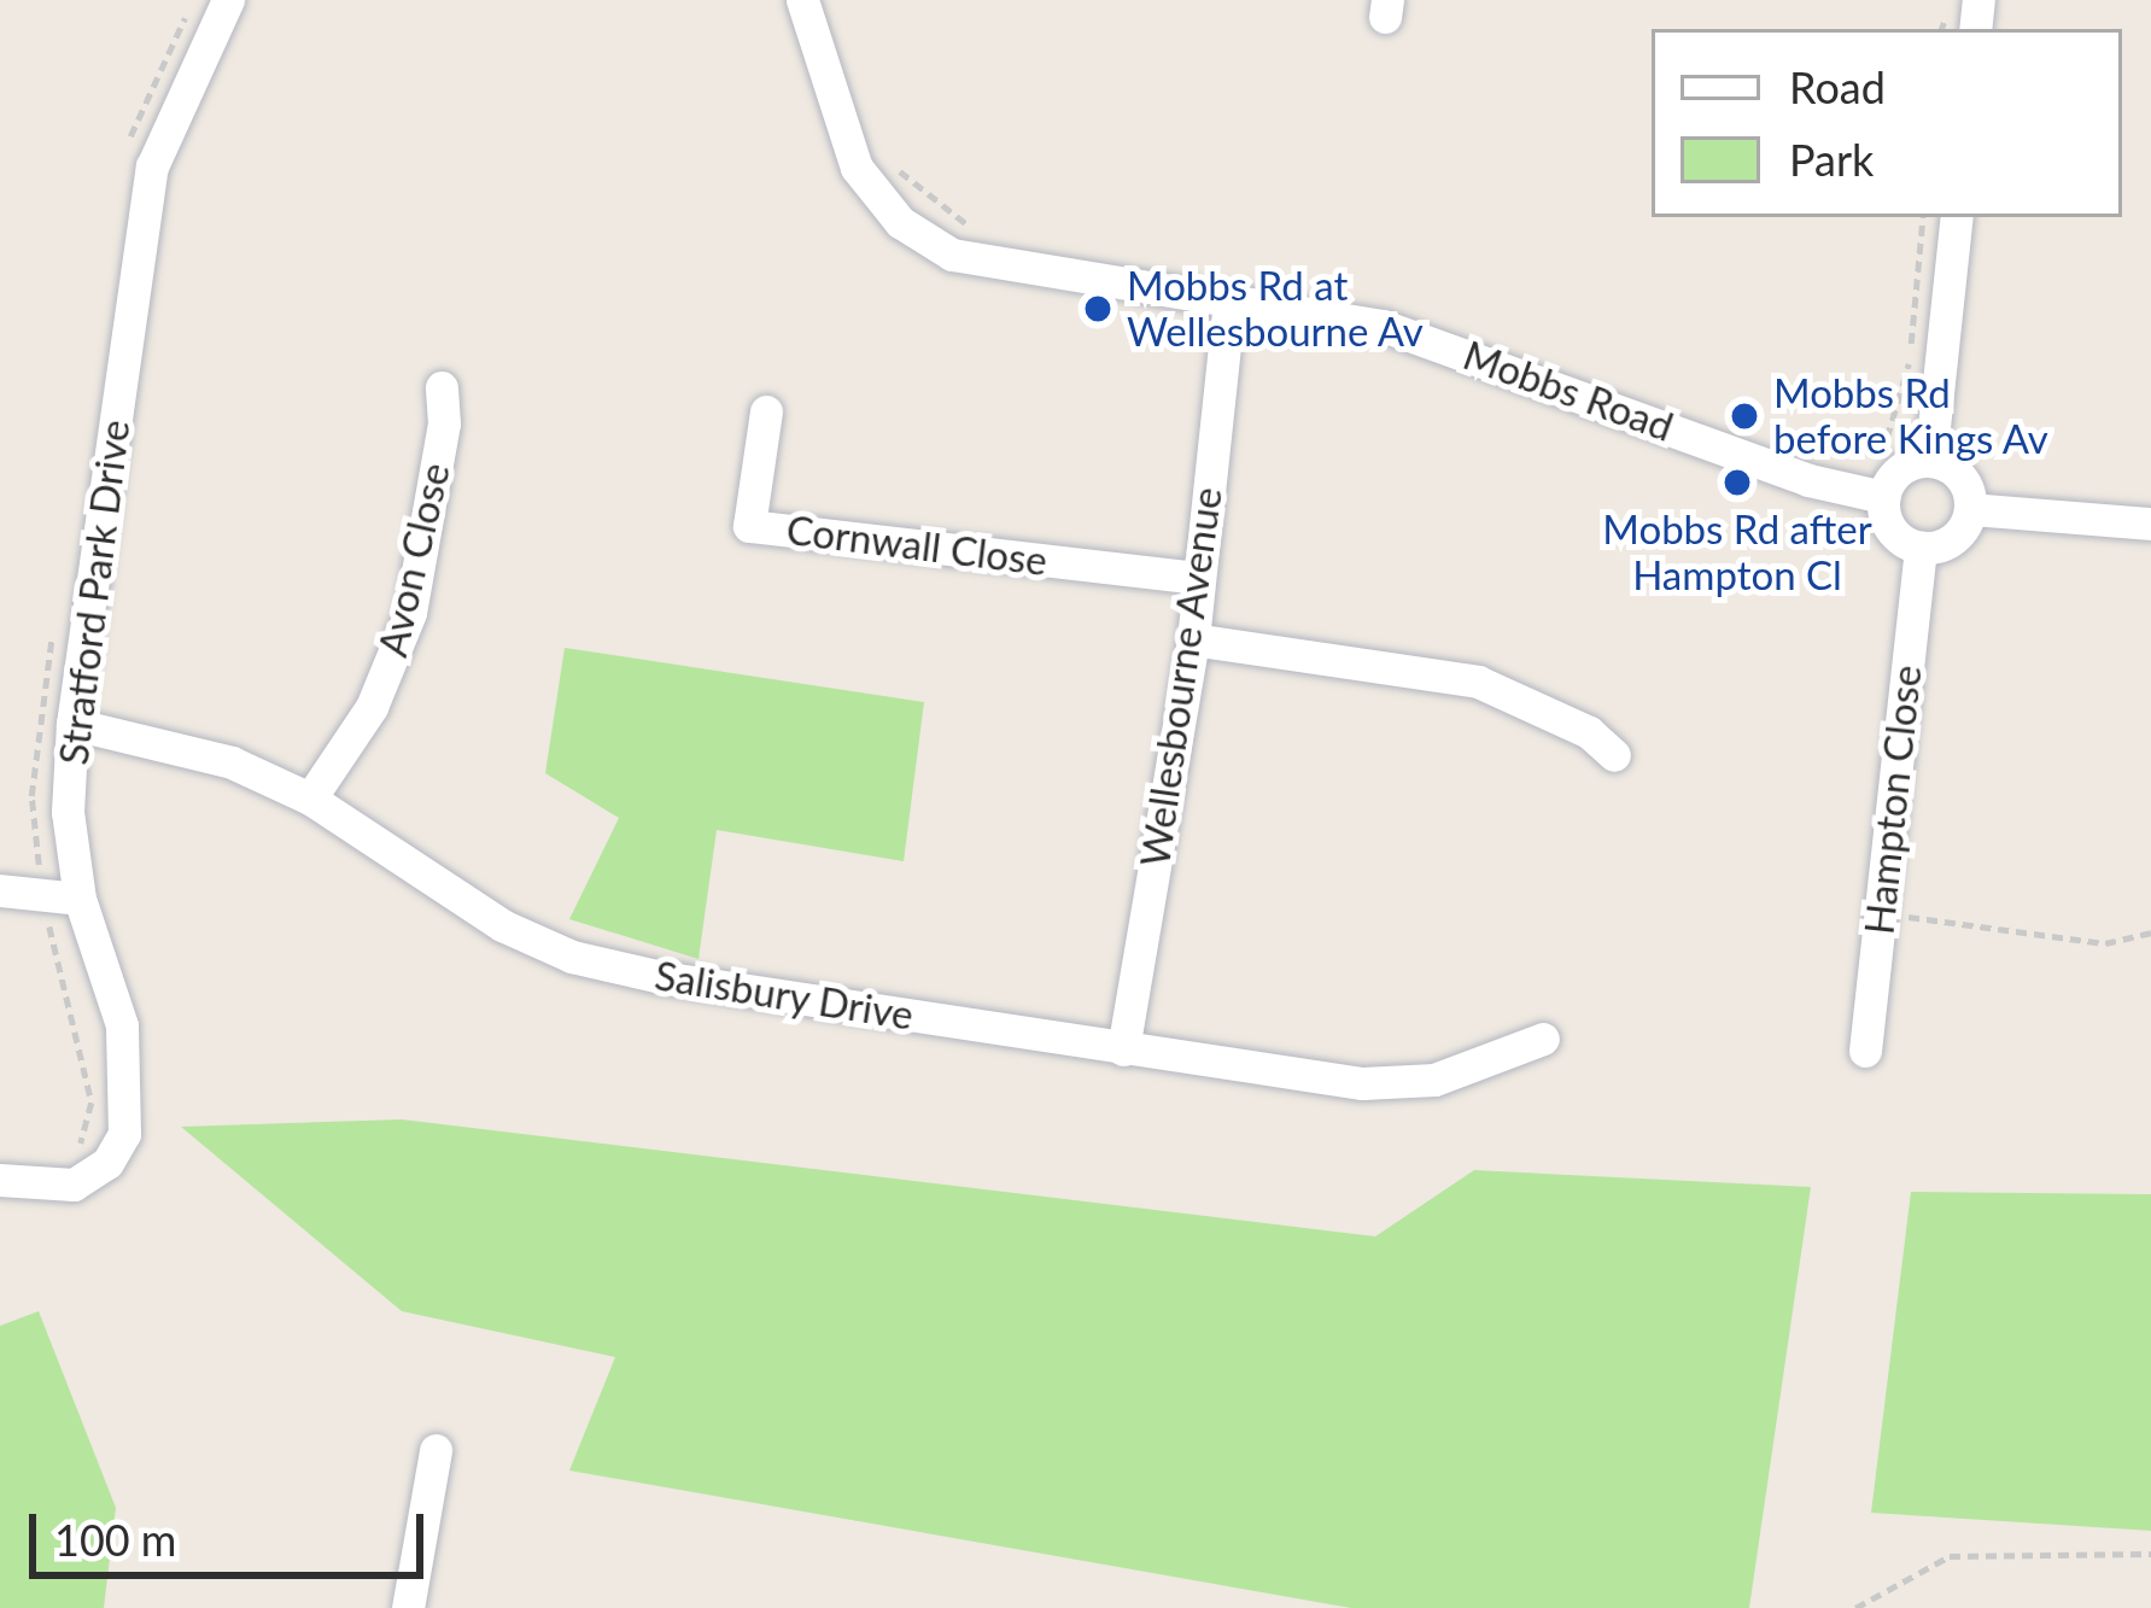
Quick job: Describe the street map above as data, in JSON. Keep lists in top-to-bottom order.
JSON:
{
  "streets": {
    "street": [
      "Mobbs Road",
      "Cornwall Close",
      "Avon Close",
      "Stratford Park Drive",
      "Wellesbourne Avenue",
      "Hampton Close",
      "Salisbury Drive"
    ]
  },
  "crossings": [
    ["Mobbs Road", "Wellesbourne Avenue"],
    ["Mobbs Road", "Hampton Close"],
    ["Cornwall Close", "Wellesbourne Avenue"],
    ["Avon Close", "Salisbury Drive"],
    ["Stratford Park Drive", "Salisbury Drive"],
    ["Wellesbourne Avenue", "Salisbury Drive"]
  ],
  "places": ["Mobbs Rd at Wellesbourne Av", "Mobbs Rd before Kings Av", "Mobbs Rd after Hampton Cl"],
  "legend": ["Road", "Park"],
  "scale_bar": "100 m"
}
